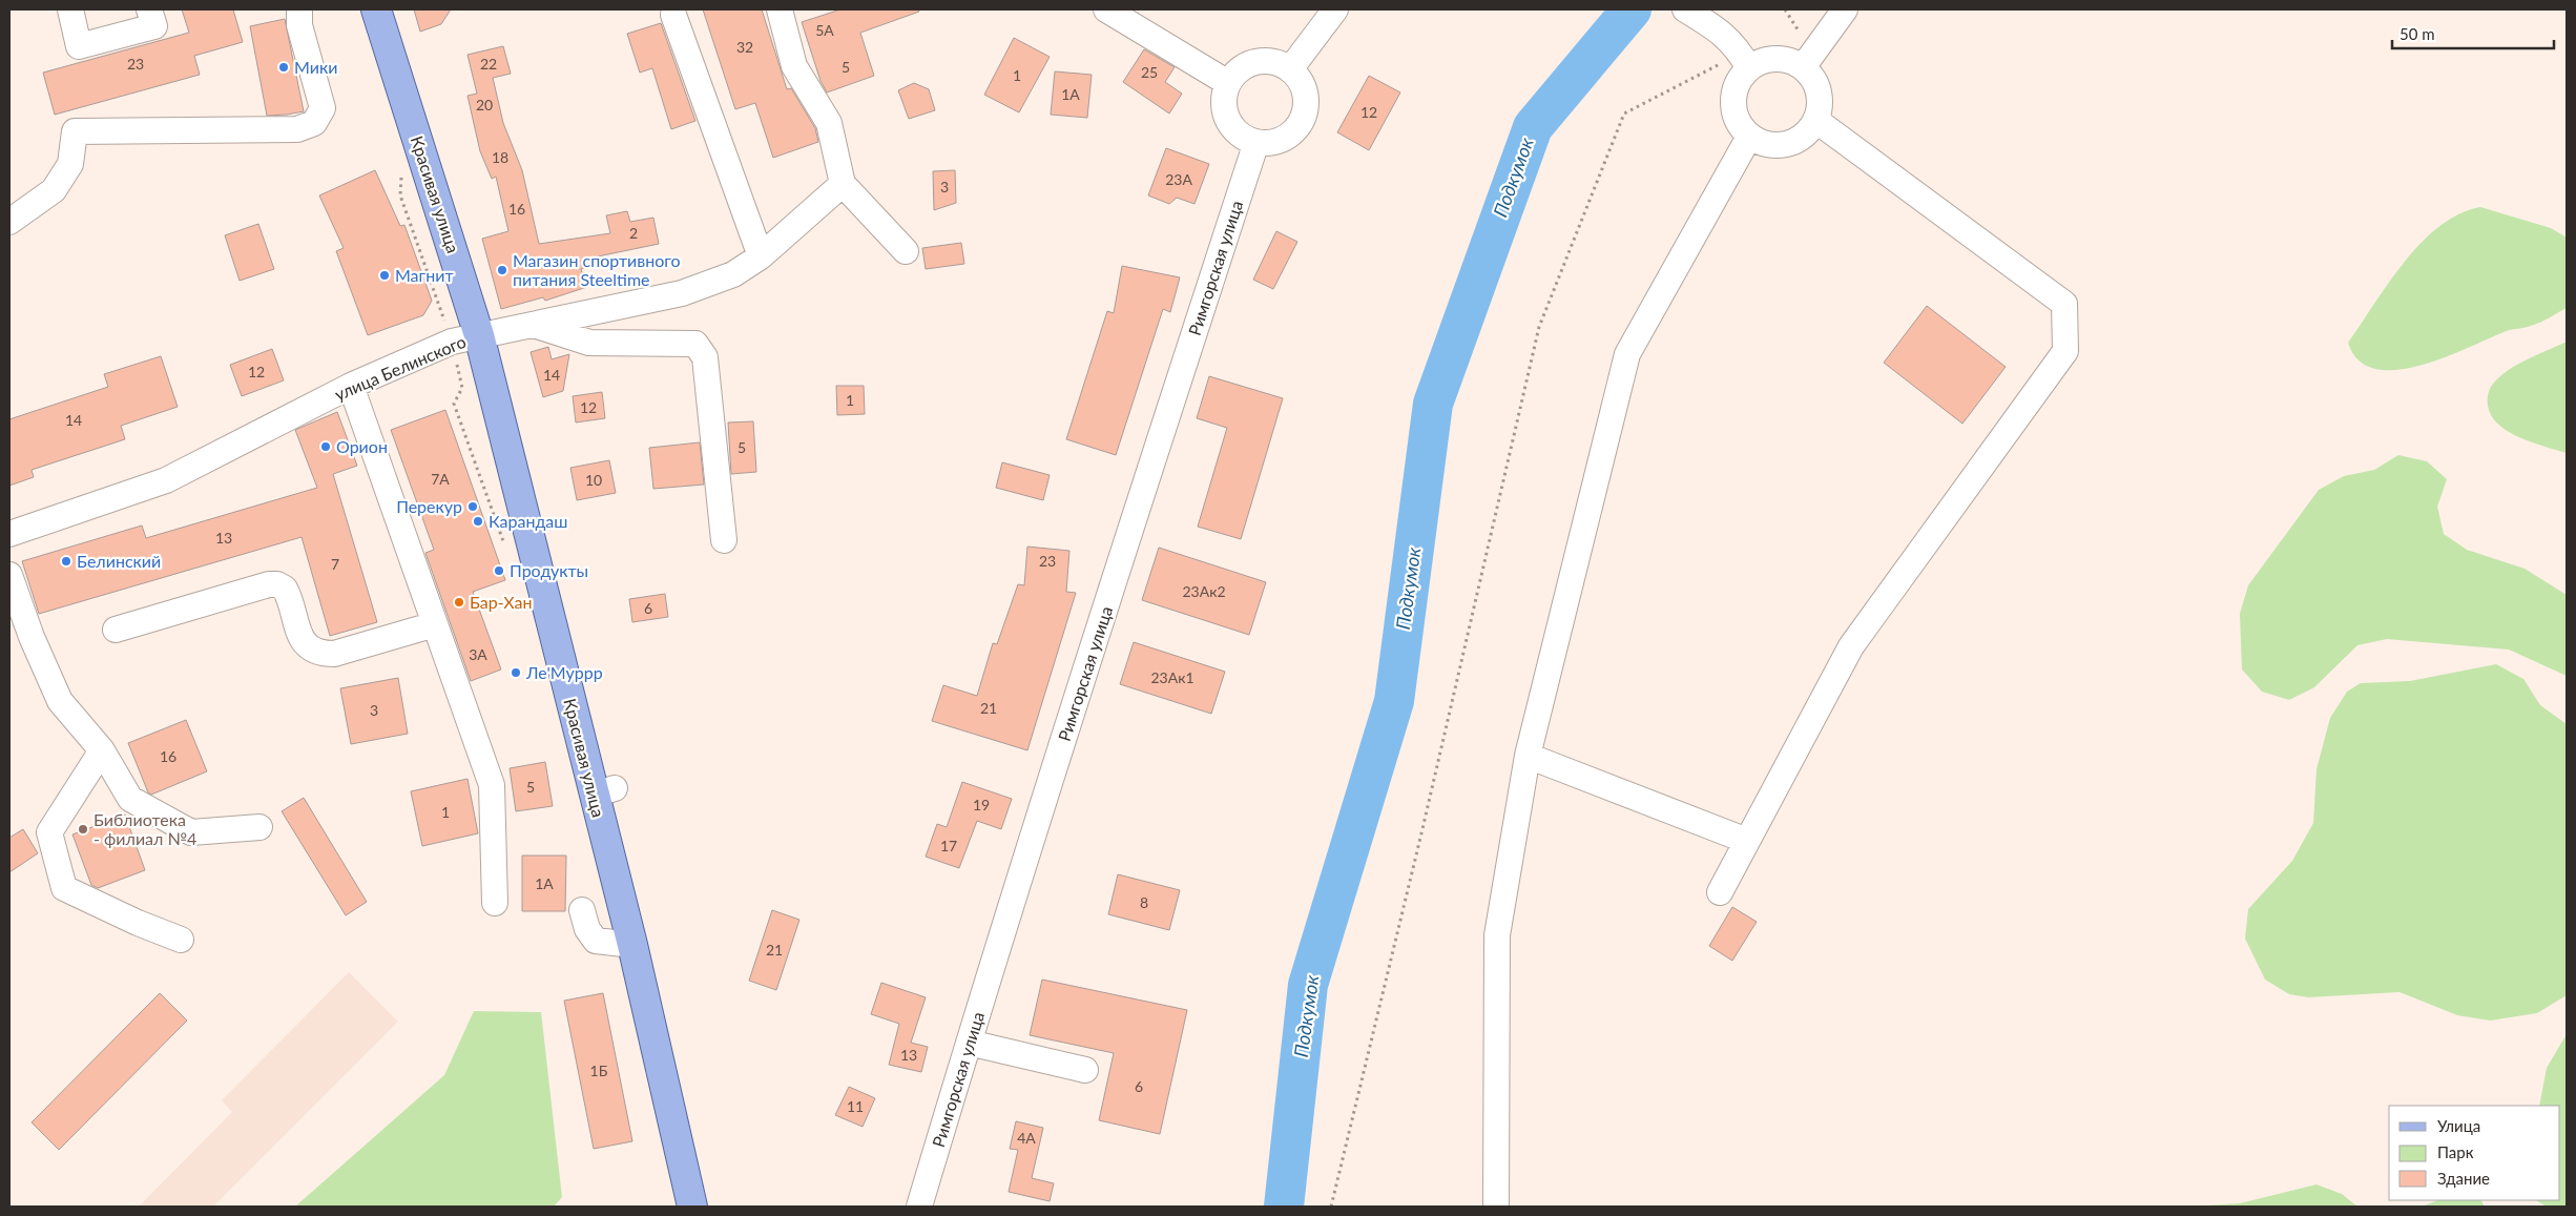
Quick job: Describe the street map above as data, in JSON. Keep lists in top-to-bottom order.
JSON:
{
  "streets": {
    "main road": ["Красивая улица"],
    "street": ["Римгорская улица", "улица Белинского"]
  },
  "crossings": [
    ["Красивая улица", "улица Белинского"]
  ],
  "water": ["Подкумок"],
  "places": [
    "Мики",
    "Магазин спортивного питания Steeltime",
    "Магнит",
    "Орион",
    "Перекур",
    "Карандаш",
    "Белинский",
    "Продукты",
    "Бар-Хан",
    "Ле'Муррр",
    "Библиотека - филиал №4"
  ],
  "house_numbers": [
    "5А",
    "32",
    "23",
    "22",
    "5",
    "25",
    "1",
    "1А",
    "20",
    "12",
    "18",
    "23А",
    "3",
    "16",
    "2",
    "12",
    "14",
    "1",
    "12",
    "14",
    "5",
    "7А",
    "10",
    "13",
    "23",
    "7",
    "23Ак2",
    "6",
    "3А",
    "23Ак1",
    "21",
    "3",
    "16",
    "5",
    "19",
    "1",
    "17",
    "1А",
    "8",
    "21",
    "13",
    "1Б",
    "6",
    "11",
    "4А"
  ],
  "legend": ["Улица", "Парк", "Здание"],
  "scale_bar": "50 m"
}
